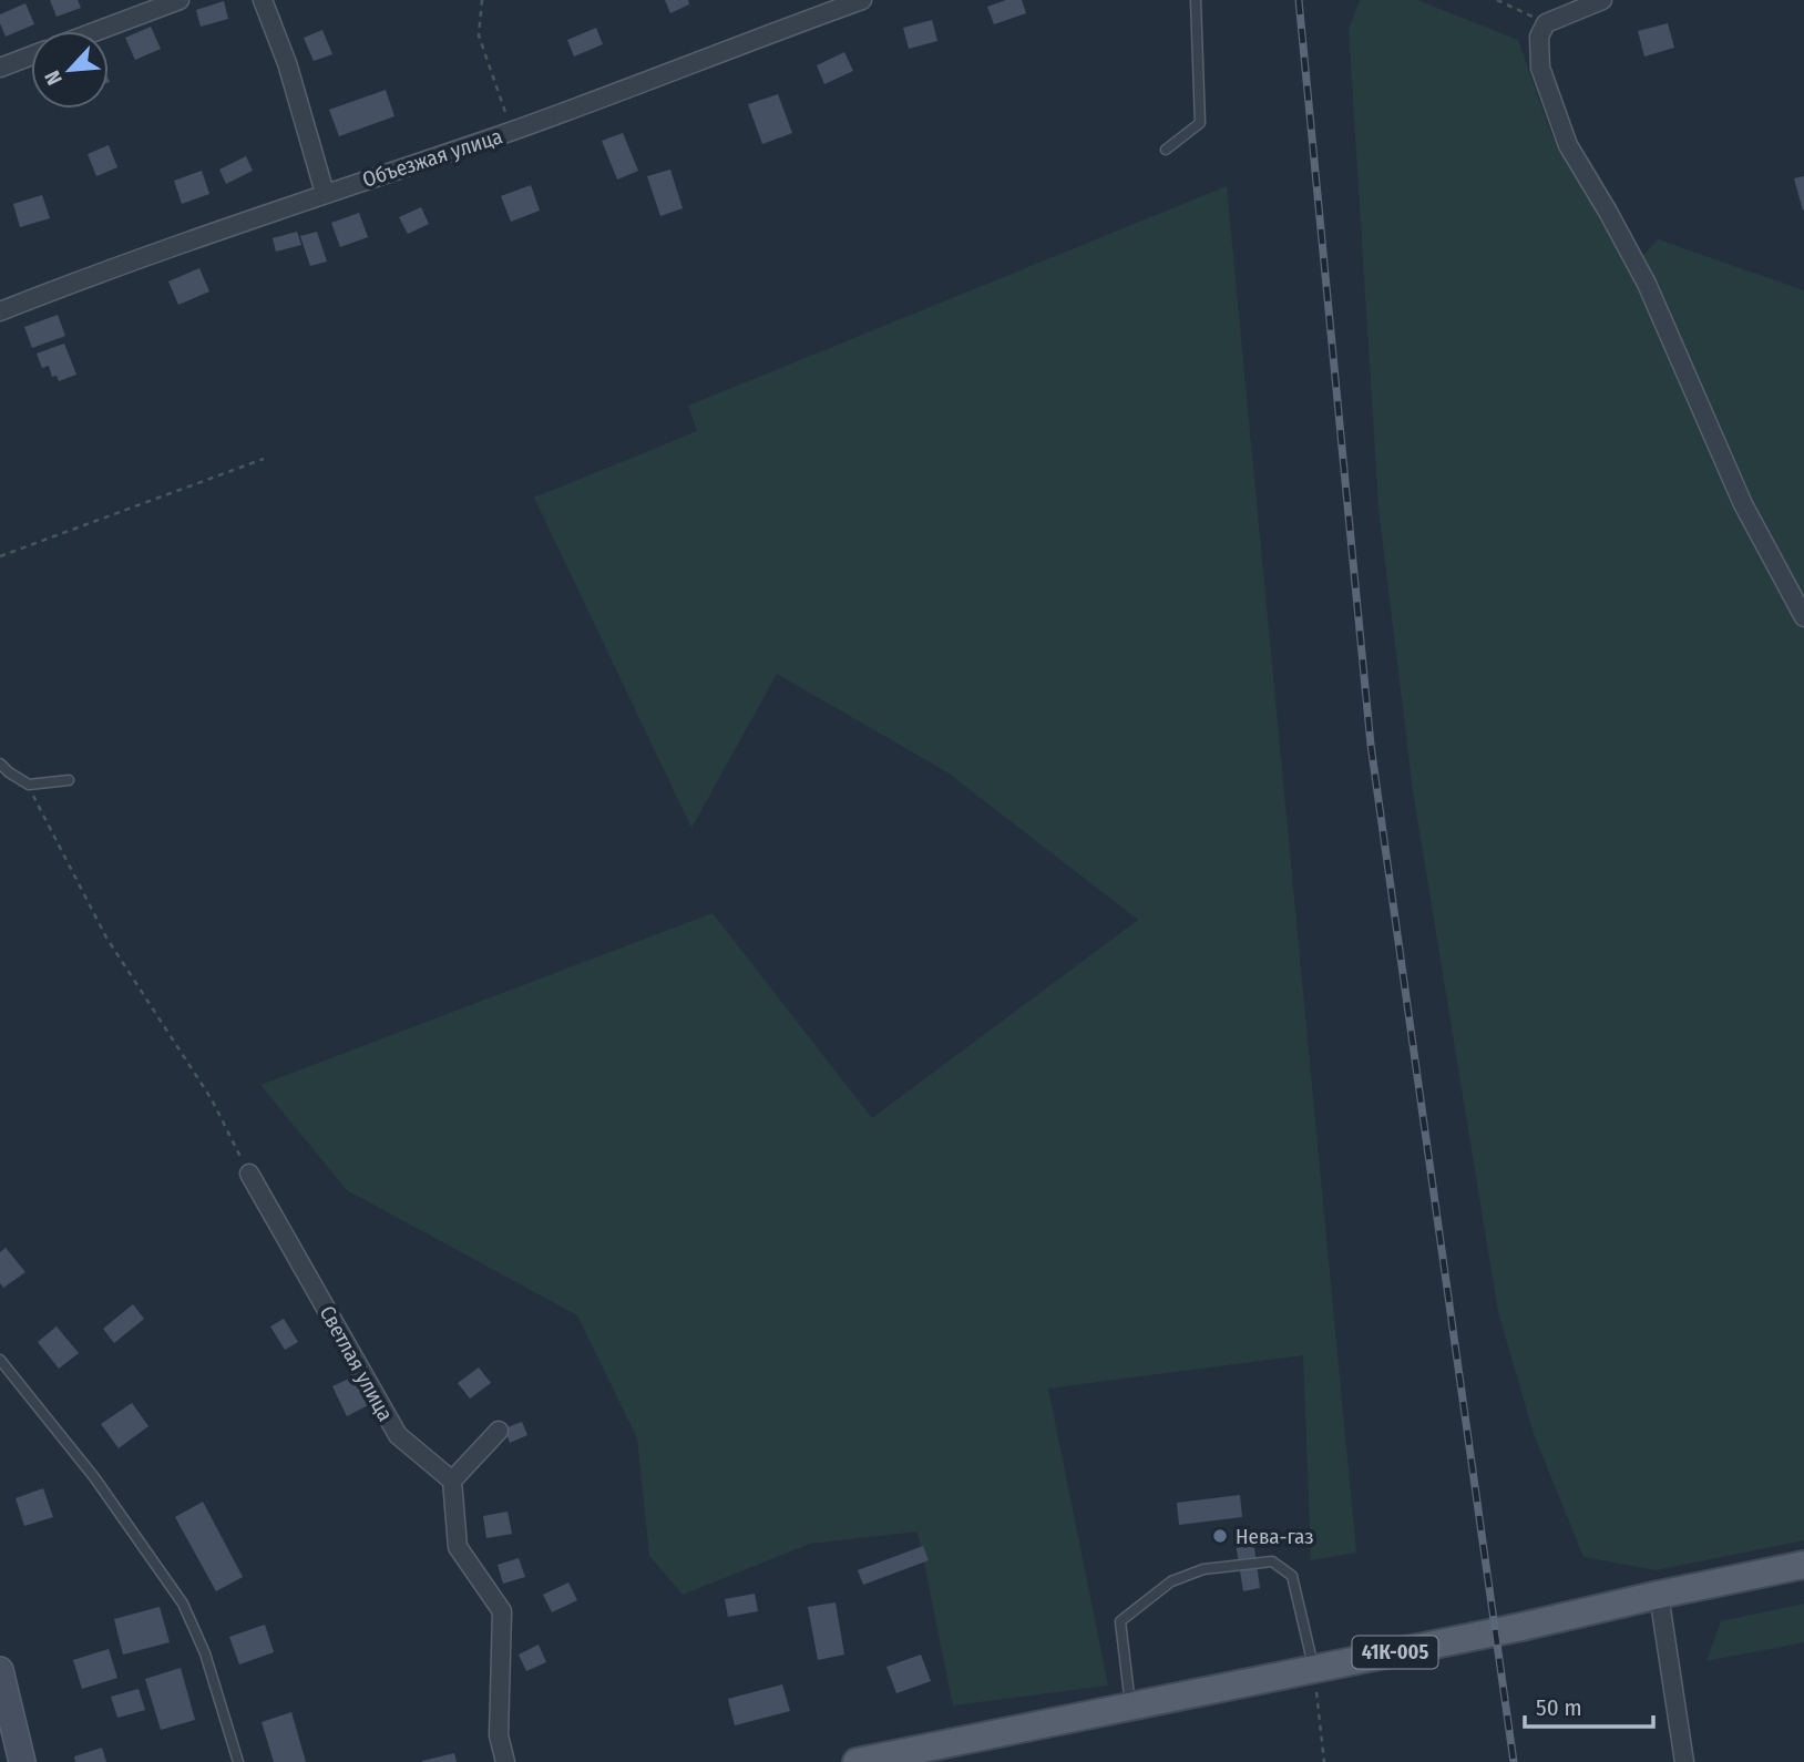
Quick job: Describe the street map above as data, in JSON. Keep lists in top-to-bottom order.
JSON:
{
  "streets": {
    "main road": ["41К-005"],
    "street": ["Объезжая улица", "Светлая улица"]
  },
  "places": ["Нева-газ"],
  "scale_bar": "50 m",
  "north": "bottom left"
}
